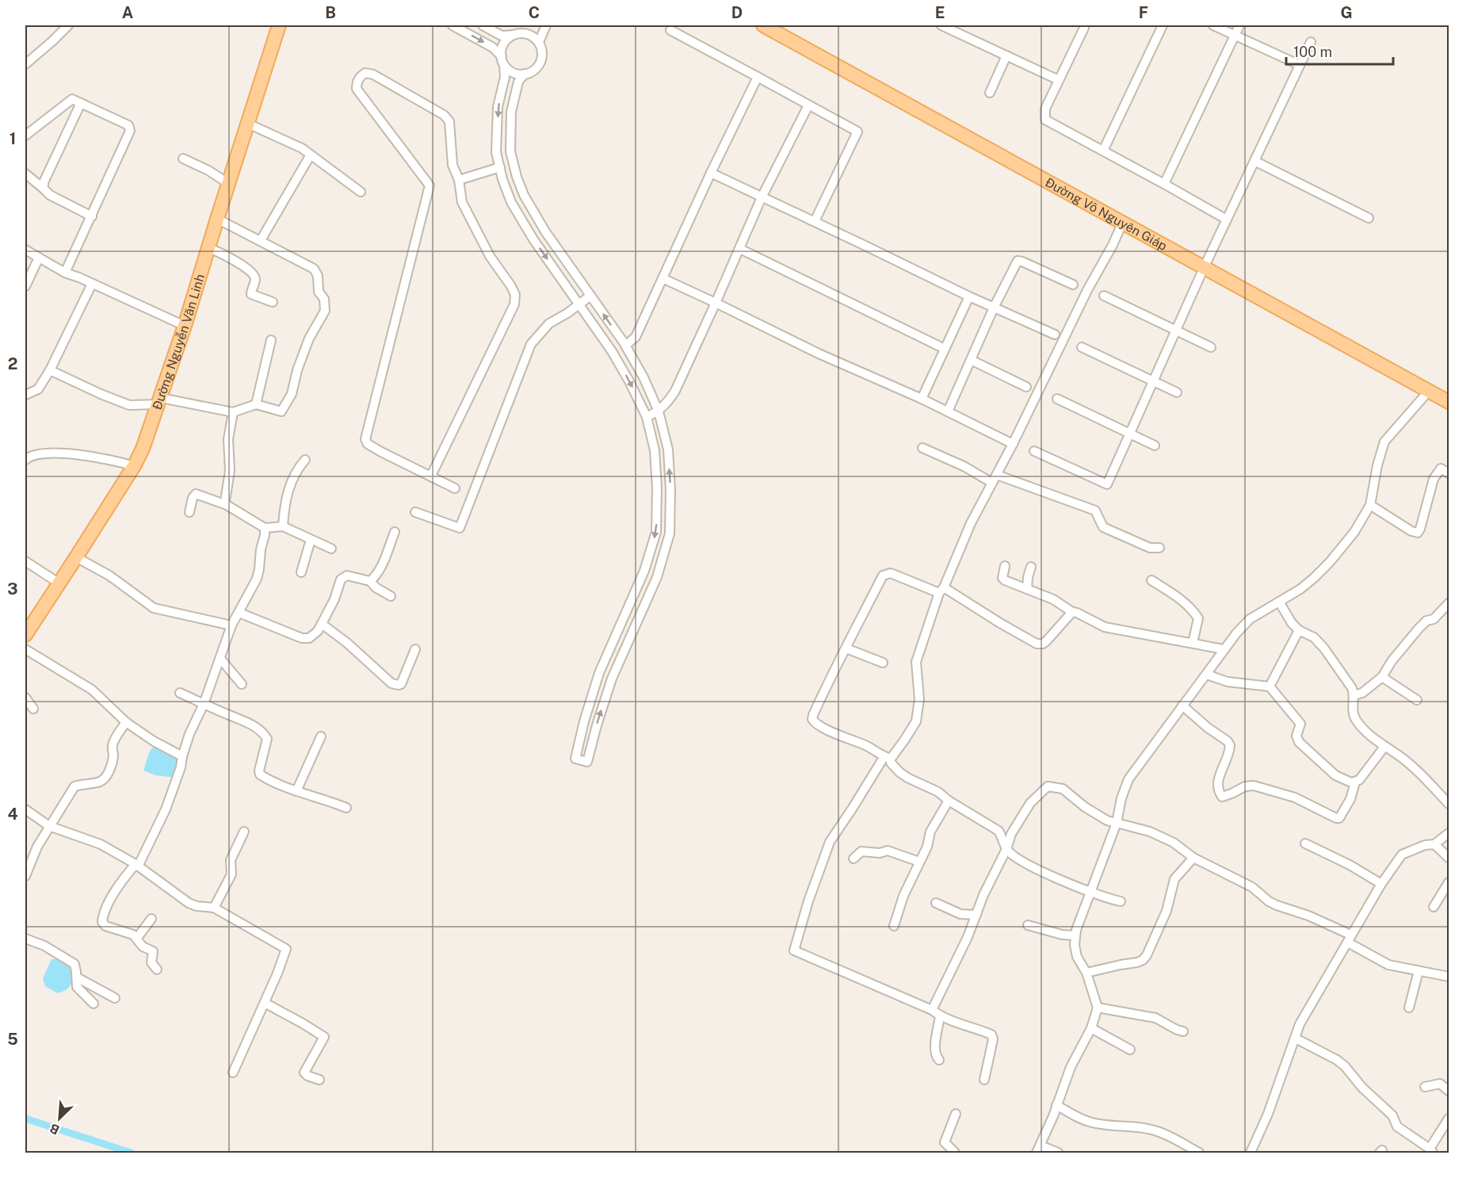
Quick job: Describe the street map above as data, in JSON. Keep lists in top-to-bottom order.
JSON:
{
  "streets": {
    "main road": ["Đường Võ Nguyên Giáp", "Đường Nguyễn Văn Linh"]
  },
  "scale_bar": "100 m",
  "north": "bottom left",
  "grid": {
    "columns": [
      "A",
      "B",
      "C",
      "D",
      "E",
      "F",
      "G"
    ],
    "rows": [
      "1",
      "2",
      "3",
      "4",
      "5"
    ]
  }
}
